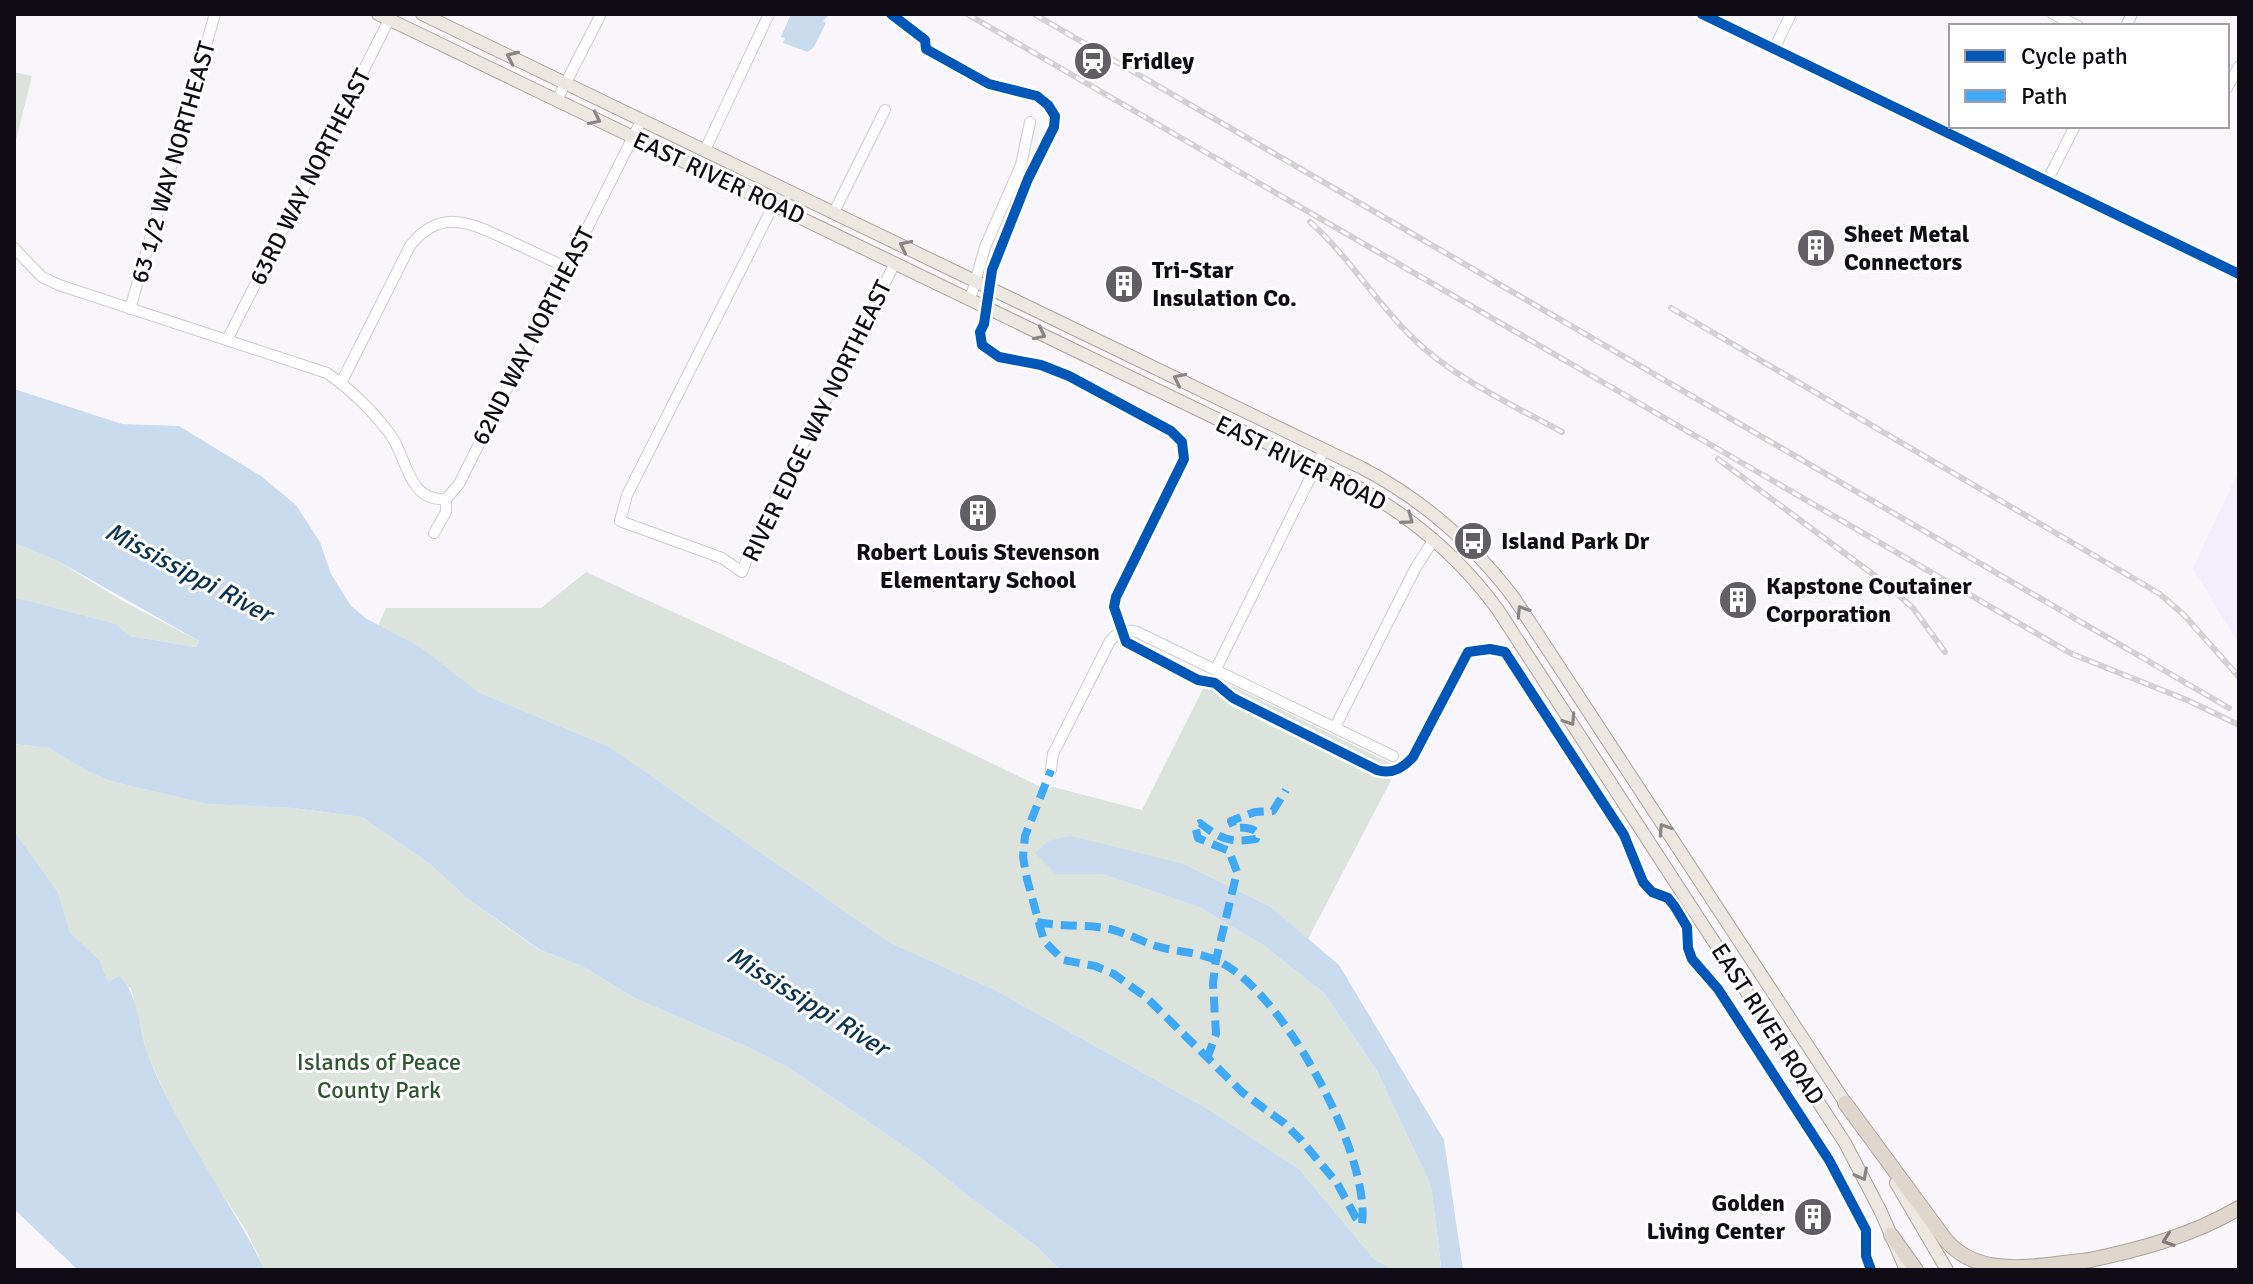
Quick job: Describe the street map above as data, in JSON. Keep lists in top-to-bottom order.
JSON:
{
  "streets": {
    "main road": ["EAST RIVER ROAD"],
    "street": [
      "63 1/2 WAY NORTHEAST",
      "63RD WAY NORTHEAST",
      "62ND WAY NORTHEAST",
      "RIVER EDGE WAY NORTHEAST"
    ]
  },
  "crossings": [
    ["63RD WAY NORTHEAST", "EAST RIVER ROAD"],
    ["EAST RIVER ROAD", "62ND WAY NORTHEAST"],
    ["EAST RIVER ROAD", "RIVER EDGE WAY NORTHEAST"]
  ],
  "water": ["Mississippi River"],
  "parks": ["Islands of Peace County Park"],
  "places": {
    "station": ["Fridley"],
    "building": [
      "Sheet Metal Connectors",
      "Tri-Star Insulation Co.",
      "Robert Louis Stevenson Elementary School",
      "Kapstone Coutainer Corporation",
      "Golden Living Center"
    ],
    "bus stop": ["Island Park Dr"]
  },
  "legend": ["Cycle path", "Path"]
}
